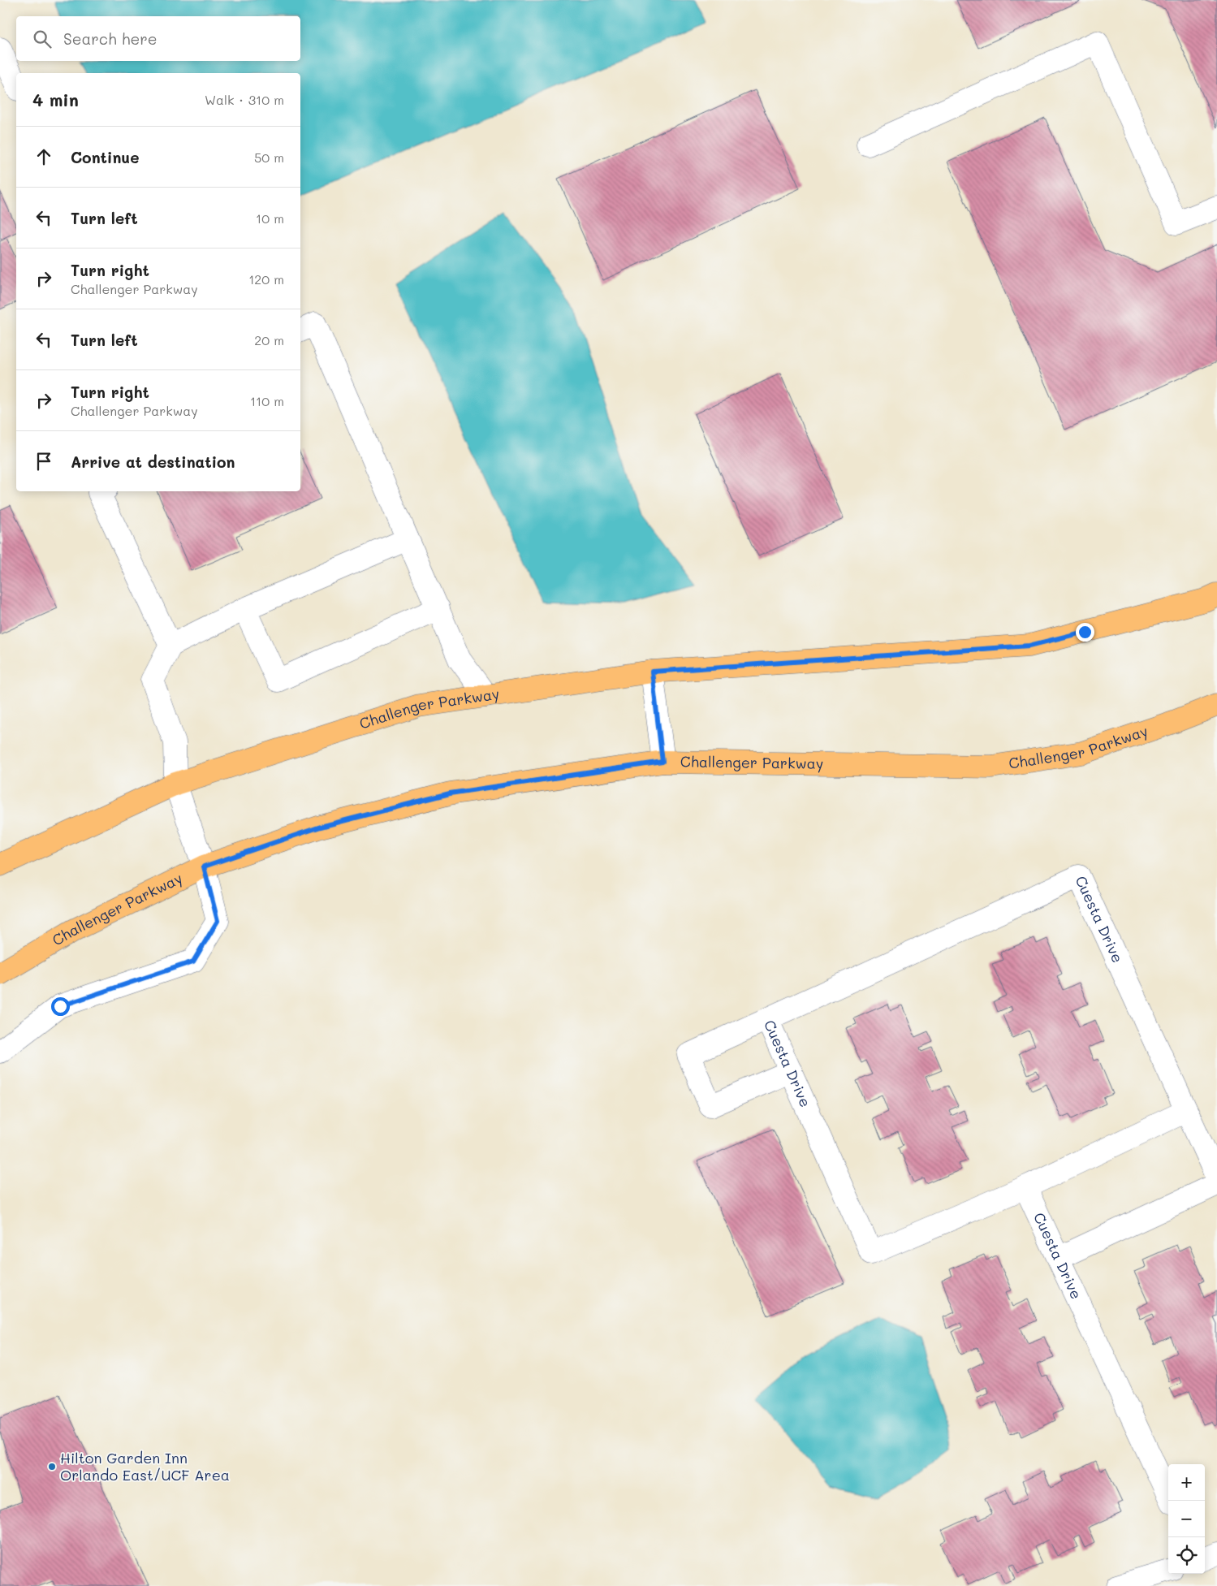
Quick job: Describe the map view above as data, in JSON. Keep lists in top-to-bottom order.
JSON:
{
  "streets": {
    "main road": ["Challenger Parkway"],
    "street": ["Cuesta Drive"]
  },
  "places": ["Hilton Garden Inn Orlando East/UCF Area"],
  "page": {
    "search": "Search here",
    "heading": ["4 min", "Walk · 310 m"],
    "list": [
      ["Continue", "50 m"],
      ["Turn left", "10 m"],
      ["Turn right", "Challenger Parkway", "120 m"],
      ["Turn left", "20 m"],
      ["Turn right", "Challenger Parkway", "110 m"],
      "Arrive at destination"
    ],
    "map_buttons": ["+", "−"]
  }
}
